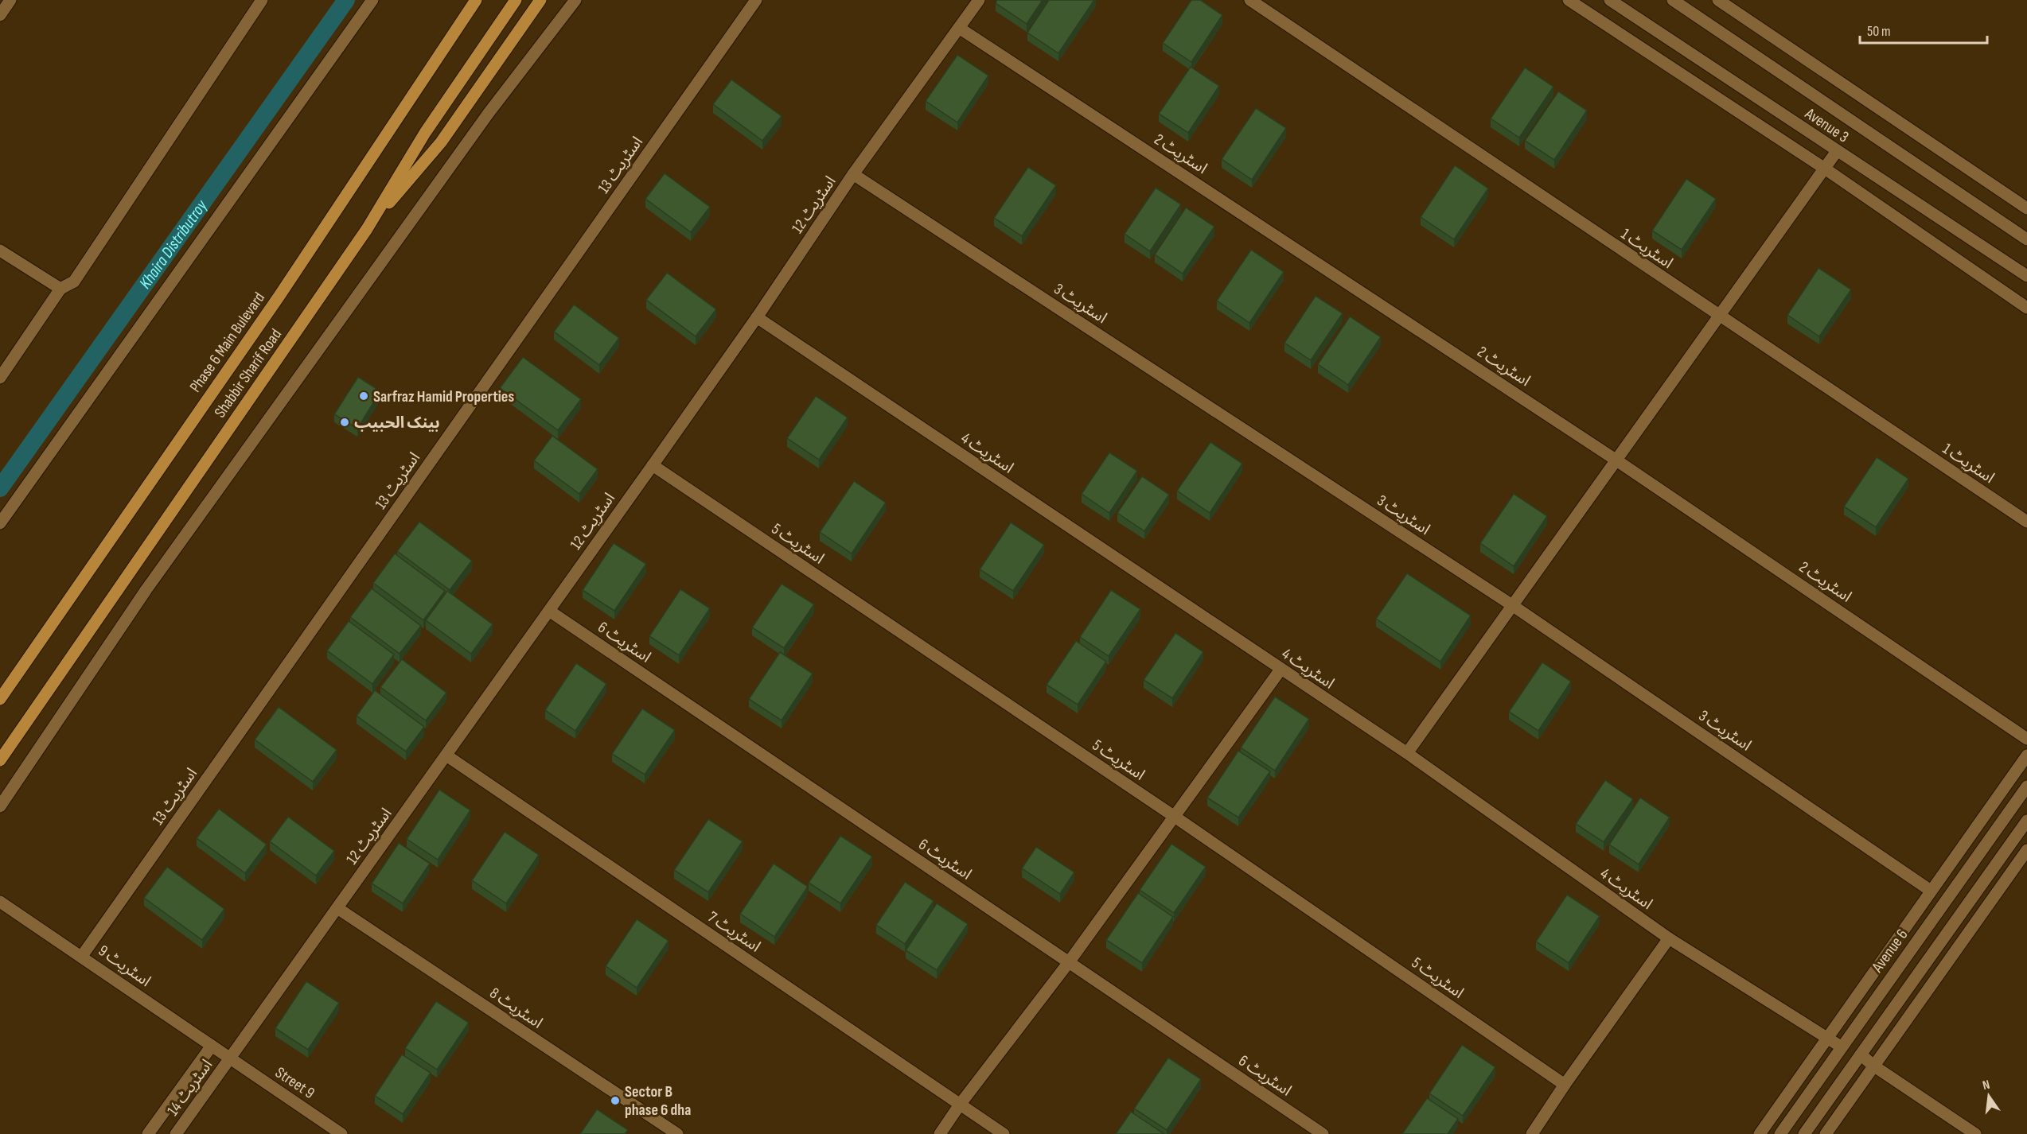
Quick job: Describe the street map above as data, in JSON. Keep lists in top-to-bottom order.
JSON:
{
  "streets": {
    "main road": ["Phase 6 Main Bulevard", "Shabbir Sharif Road"],
    "street": [
      "Avenue 3",
      "اسٹریٹ 2",
      "اسٹریٹ 13",
      "اسٹریٹ 12",
      "اسٹریٹ 1",
      "اسٹریٹ 3",
      "اسٹریٹ 4",
      "اسٹریٹ 5",
      "اسٹریٹ 6",
      "اسٹریٹ 7",
      "Avenue 6",
      "اسٹریٹ 9",
      "اسٹریٹ 8",
      "Street 9",
      "اسٹریٹ 14"
    ]
  },
  "crossings": [
    ["اسٹریٹ 2", "اسٹریٹ 12"],
    ["اسٹریٹ 13", "اسٹریٹ 9"],
    ["اسٹریٹ 12", "اسٹریٹ 3"],
    ["اسٹریٹ 12", "اسٹریٹ 4"],
    ["اسٹریٹ 12", "اسٹریٹ 5"],
    ["اسٹریٹ 12", "اسٹریٹ 6"],
    ["اسٹریٹ 12", "اسٹریٹ 7"],
    ["اسٹریٹ 12", "اسٹریٹ 9"],
    ["اسٹریٹ 12", "اسٹریٹ 8"],
    ["اسٹریٹ 12", "Street 9"],
    ["اسٹریٹ 12", "اسٹریٹ 14"],
    ["اسٹریٹ 4", "Avenue 6"],
    ["اسٹریٹ 9", "Street 9"],
    ["اسٹریٹ 9", "اسٹریٹ 14"],
    ["Street 9", "اسٹریٹ 14"]
  ],
  "water": ["Khaira Distributroy"],
  "places": ["Sarfraz Hamid Properties", "بينک الحبيب", "Sector B phase 6 dha"],
  "scale_bar": "50 m",
  "north": "top"
}
